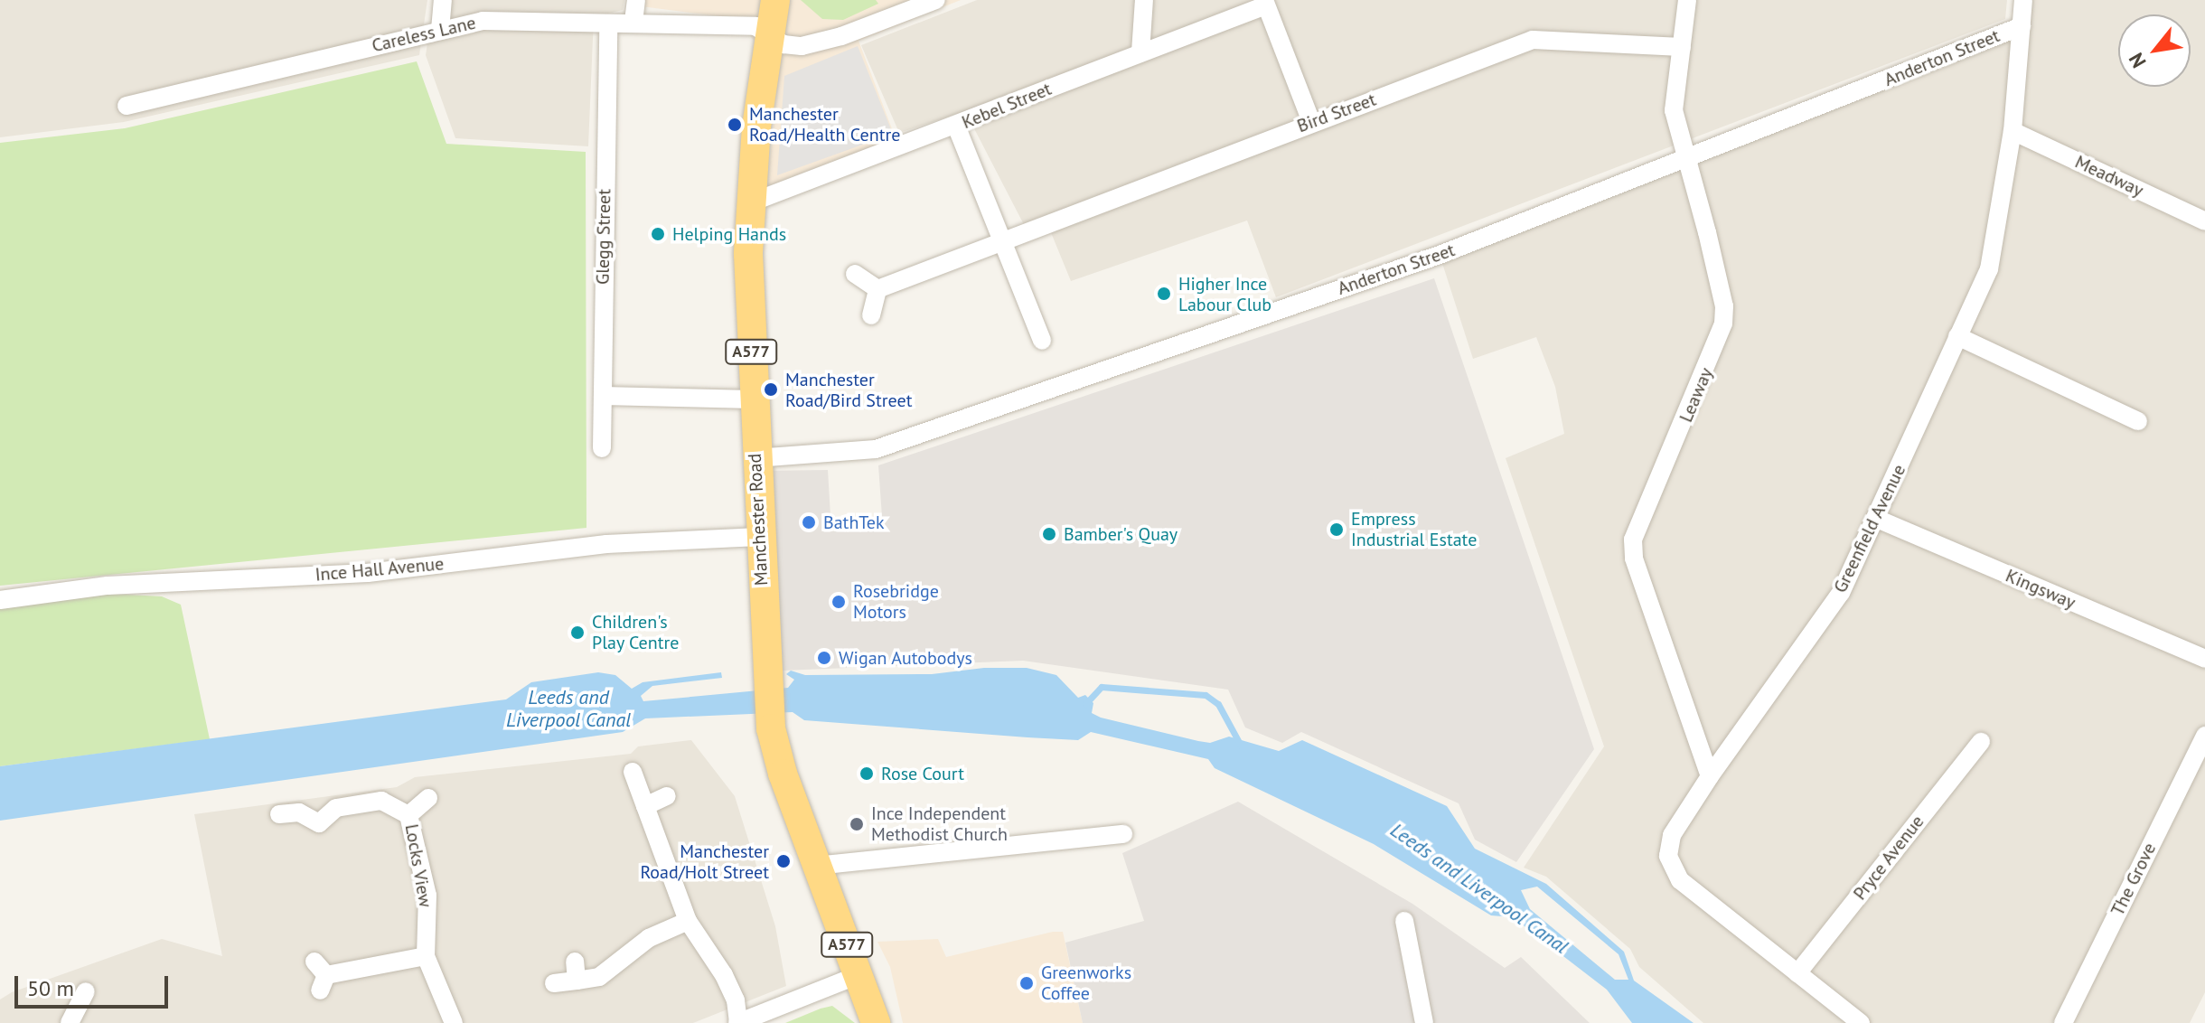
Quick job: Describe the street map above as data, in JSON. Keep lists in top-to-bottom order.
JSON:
{
  "streets": {
    "highway": ["A577", "Manchester Road"],
    "street": [
      "Careless Lane",
      "Anderton Street",
      "Kebel Street",
      "Bird Street",
      "Meadway",
      "Glegg Street",
      "Leaway",
      "Greenfield Avenue",
      "Ince Hall Avenue",
      "Kingsway",
      "Pryce Avenue",
      "Locks View",
      "The Grove"
    ]
  },
  "crossings": [
    ["Careless Lane", "Glegg Street"],
    ["Careless Lane", "Manchester Road"],
    ["Anderton Street", "Leaway"],
    ["Anderton Street", "Manchester Road"],
    ["Anderton Street", "Greenfield Avenue"],
    ["Kebel Street", "Manchester Road"],
    ["Bird Street", "Leaway"],
    ["Meadway", "Greenfield Avenue"],
    ["Leaway", "Greenfield Avenue"],
    ["Manchester Road", "Ince Hall Avenue"],
    ["Greenfield Avenue", "Kingsway"],
    ["Greenfield Avenue", "Pryce Avenue"]
  ],
  "water": ["Leeds and Liverpool Canal"],
  "places": [
    "Manchester Road/Health Centre",
    "Helping Hands",
    "Higher Ince Labour Club",
    "Manchester Road/Bird Street",
    "BathTek",
    "Empress Industrial Estate",
    "Bamber's Quay",
    "Rosebridge Motors",
    "Children's Play Centre",
    "Wigan Autobodys",
    "Rose Court",
    "Ince Independent Methodist Church",
    "Manchester Road/Holt Street",
    "Greenworks Coffee"
  ],
  "scale_bar": "50 m",
  "north": "bottom left"
}
